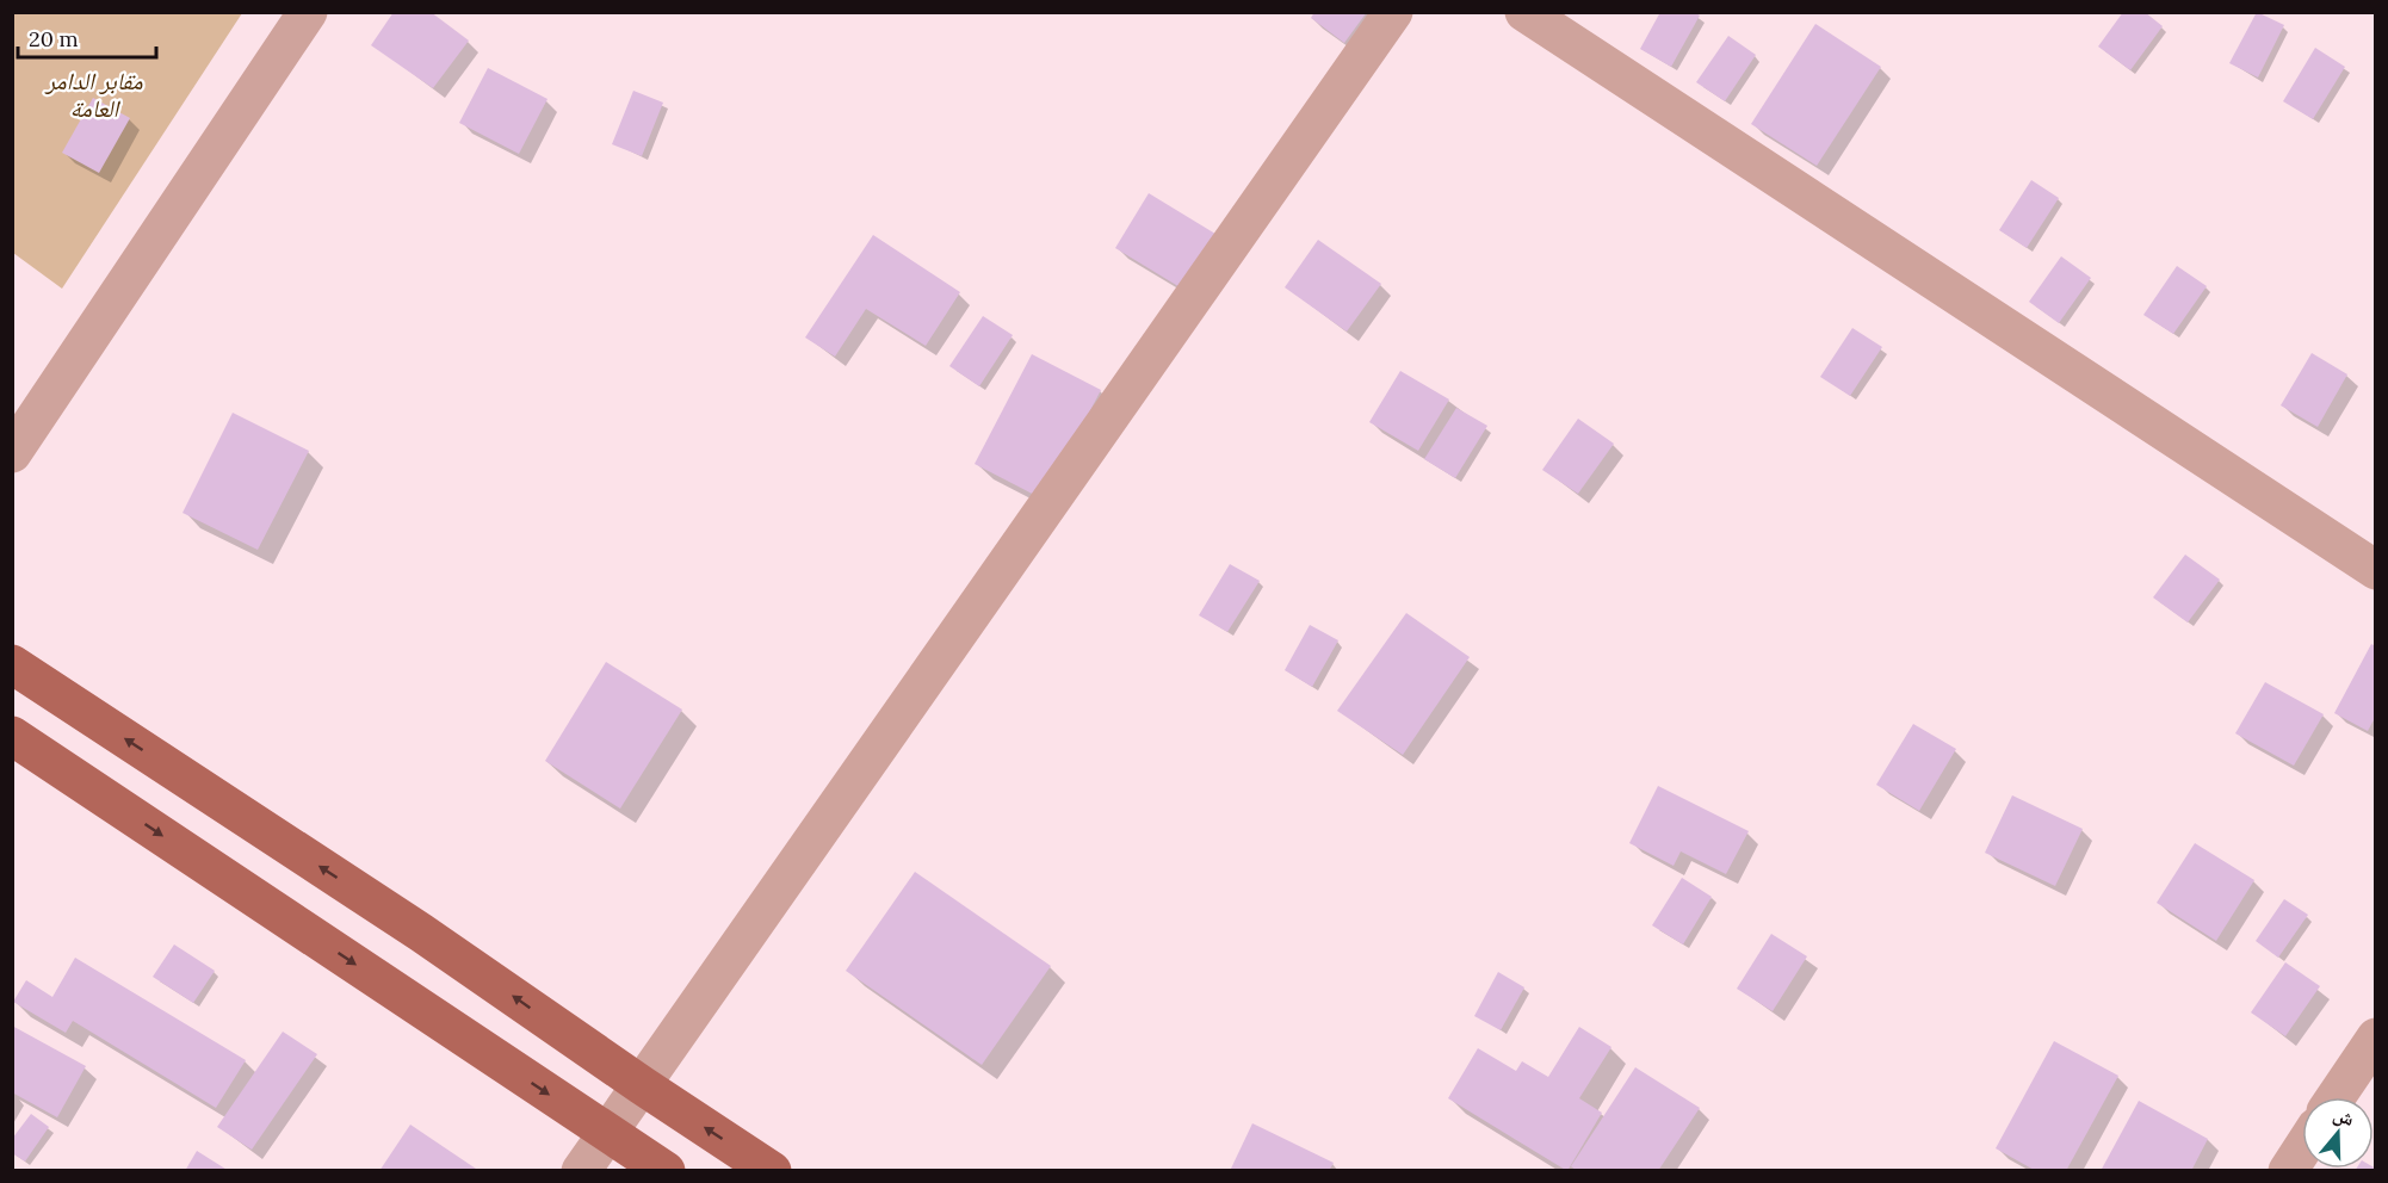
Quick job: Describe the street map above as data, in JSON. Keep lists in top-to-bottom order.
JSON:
{
  "parks": ["مقابر الدامر العامة"],
  "scale_bar": "20 m",
  "north": "top"
}
